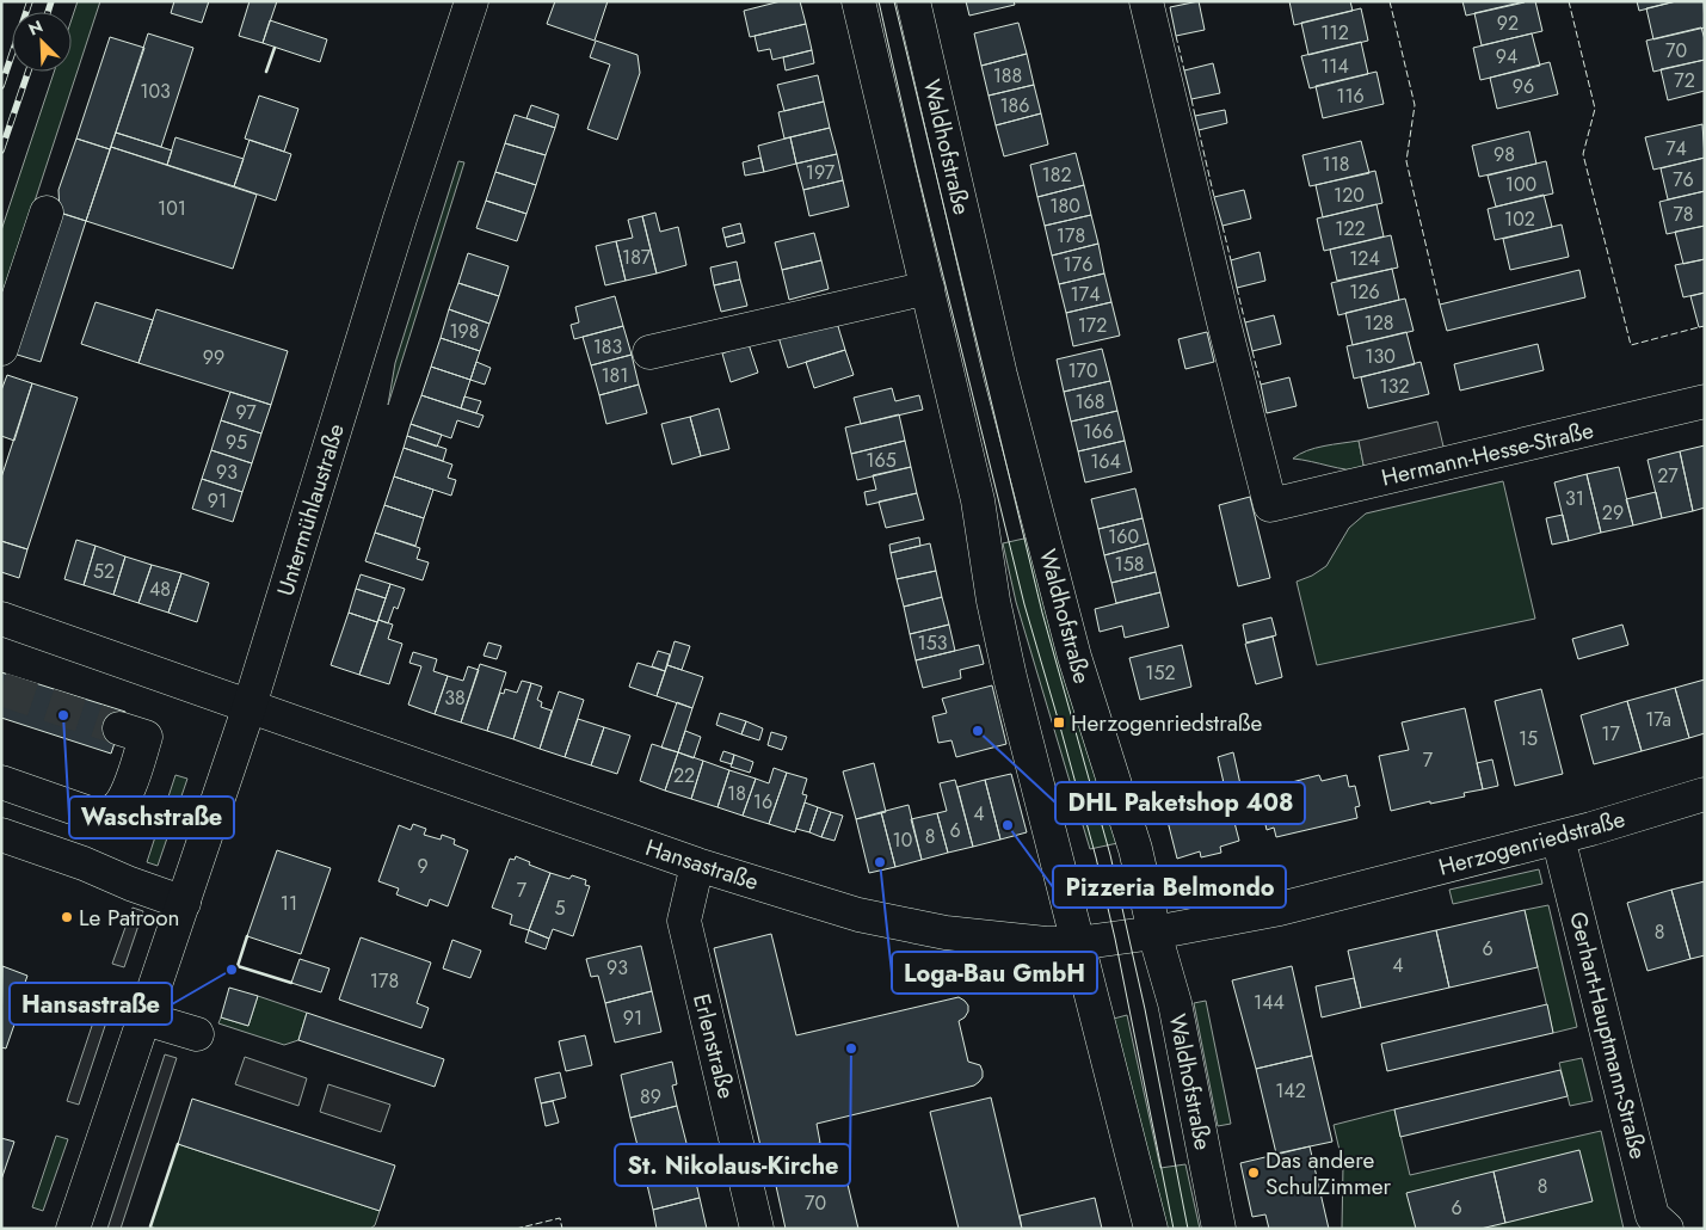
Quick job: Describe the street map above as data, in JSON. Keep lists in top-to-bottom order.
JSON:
{
  "streets": {
    "street": [
      "Waldhofstraße",
      "Hermann-Hesse-Straße",
      "Untermühlaustraße",
      "Herzogenriedstraße",
      "Hansastraße",
      "Gerhart-Hauptmann-Straße",
      "Erlenstraße"
    ]
  },
  "crossings": [
    ["Waldhofstraße", "Herzogenriedstraße"],
    ["Untermühlaustraße", "Hansastraße"],
    ["Herzogenriedstraße", "Hansastraße"],
    ["Herzogenriedstraße", "Gerhart-Hauptmann-Straße"],
    ["Hansastraße", "Erlenstraße"]
  ],
  "places": {
    "other": [
      "Waschstraße",
      "DHL Paketshop 408",
      "Pizzeria Belmondo",
      "Loga-Bau GmbH",
      "Le Patroon",
      "Hansastraße",
      "St. Nikolaus-Kirche",
      "Das andere SchulZimmer"
    ],
    "transit": ["Herzogenriedstraße"]
  },
  "house_numbers": [
    "92",
    "112",
    "70",
    "94",
    "114",
    "188",
    "72",
    "96",
    "103",
    "116",
    "186",
    "74",
    "98",
    "118",
    "197",
    "182",
    "76",
    "100",
    "120",
    "180",
    "101",
    "78",
    "102",
    "122",
    "178",
    "187",
    "124",
    "176",
    "126",
    "174",
    "128",
    "172",
    "198",
    "183",
    "130",
    "99",
    "170",
    "181",
    "132",
    "168",
    "97",
    "166",
    "95",
    "165",
    "164",
    "93",
    "27",
    "31",
    "91",
    "29",
    "160",
    "158",
    "52",
    "48",
    "153",
    "152",
    "38",
    "17a",
    "17",
    "15",
    "7",
    "22",
    "18",
    "16",
    "4",
    "6",
    "8",
    "10",
    "9",
    "7",
    "11",
    "5",
    "8",
    "6",
    "4",
    "93",
    "178",
    "144",
    "91",
    "142",
    "89",
    "8",
    "70",
    "6"
  ],
  "north": "top left"
}
